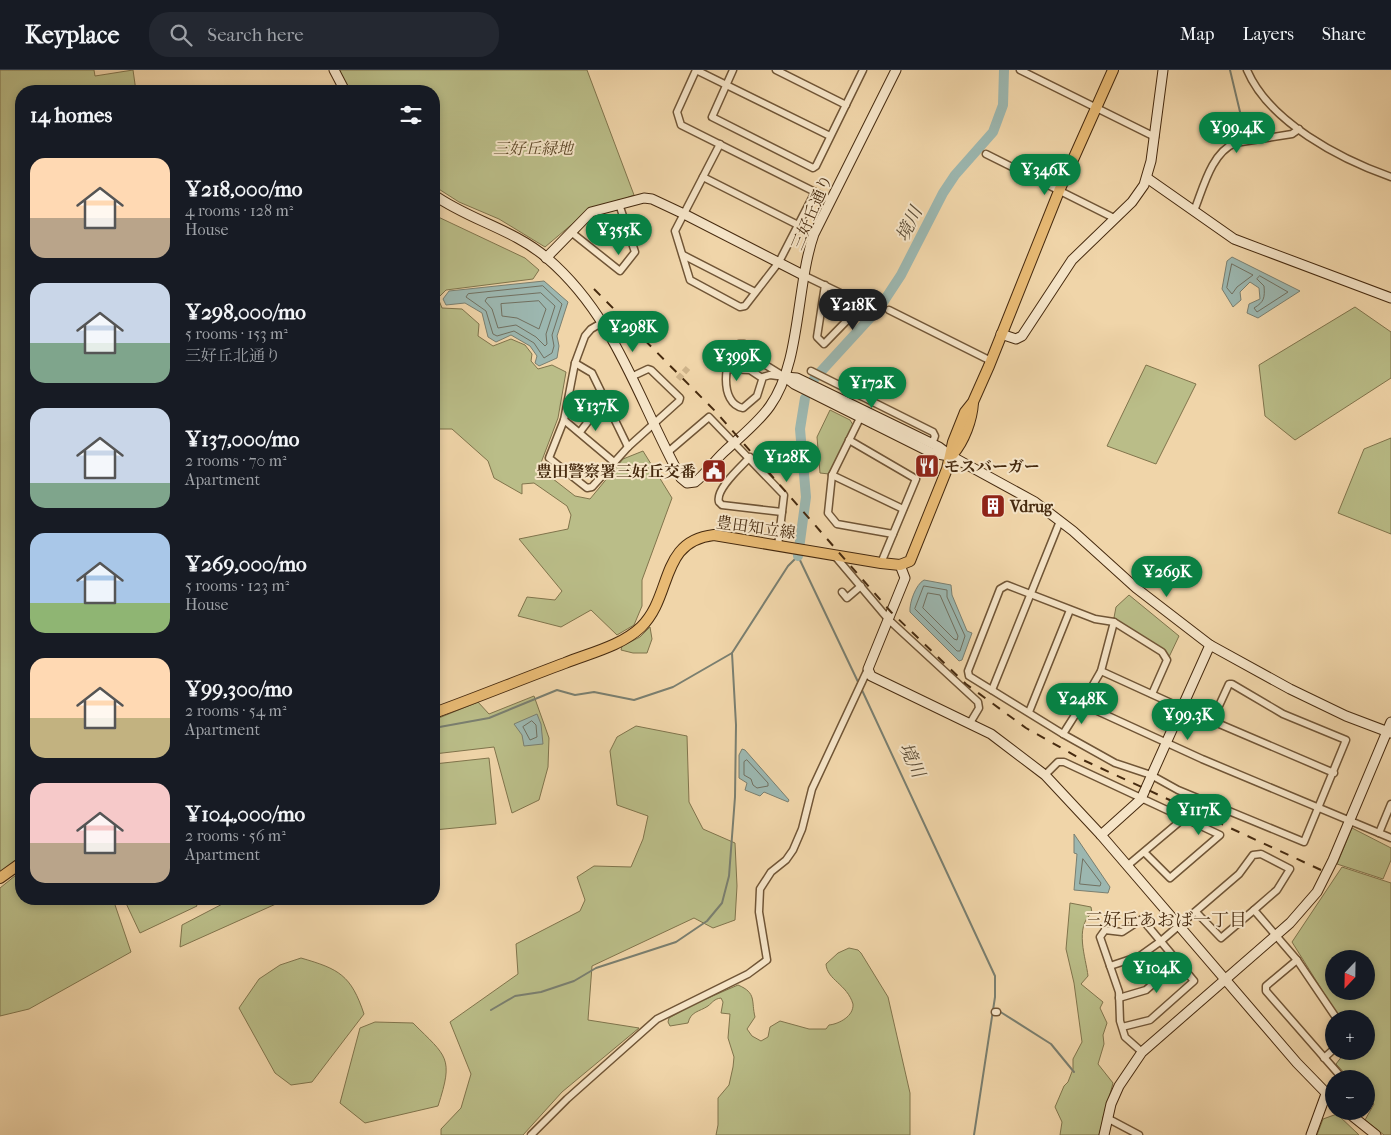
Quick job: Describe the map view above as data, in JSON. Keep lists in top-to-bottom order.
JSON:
{
  "streets": {
    "main road": ["豊田知立線"],
    "street": ["三好丘通り"]
  },
  "districts": ["三好丘あおば一丁目"],
  "water": ["境川"],
  "parks": ["三好丘緑地"],
  "places": {
    "restaurant": ["モスバーガー"],
    "public building": ["豊田警察署三好丘交番"],
    "building": ["Vdrug"]
  },
  "north": "bottom",
  "page": {
    "header": "Keyplace",
    "search": "Search here",
    "nav": ["Map", "Layers", "Share"],
    "heading": "14 homes",
    "price": [
      "¥99.4K",
      "¥346K",
      "¥355K",
      "¥218K",
      "¥298K",
      "¥399K",
      "¥172K",
      "¥137K",
      "¥128K",
      "¥269K",
      "¥248K",
      "¥99.3K",
      "¥117K",
      "¥104K"
    ],
    "list": [
      {
        "name": "¥218,000/mo",
        "note": "4 rooms · 128 m² · House"
      },
      {
        "name": "¥298,000/mo",
        "note": "5 rooms · 153 m² · 三好丘北通り"
      },
      {
        "name": "¥137,000/mo",
        "note": "2 rooms · 70 m² · Apartment"
      },
      {
        "name": "¥269,000/mo",
        "note": "5 rooms · 123 m² · House"
      },
      {
        "name": "¥99,300/mo",
        "note": "2 rooms · 54 m² · Apartment"
      },
      {
        "name": "¥104,000/mo",
        "note": "2 rooms · 56 m² · Apartment"
      }
    ],
    "map_buttons": ["+", "−"]
  }
}
